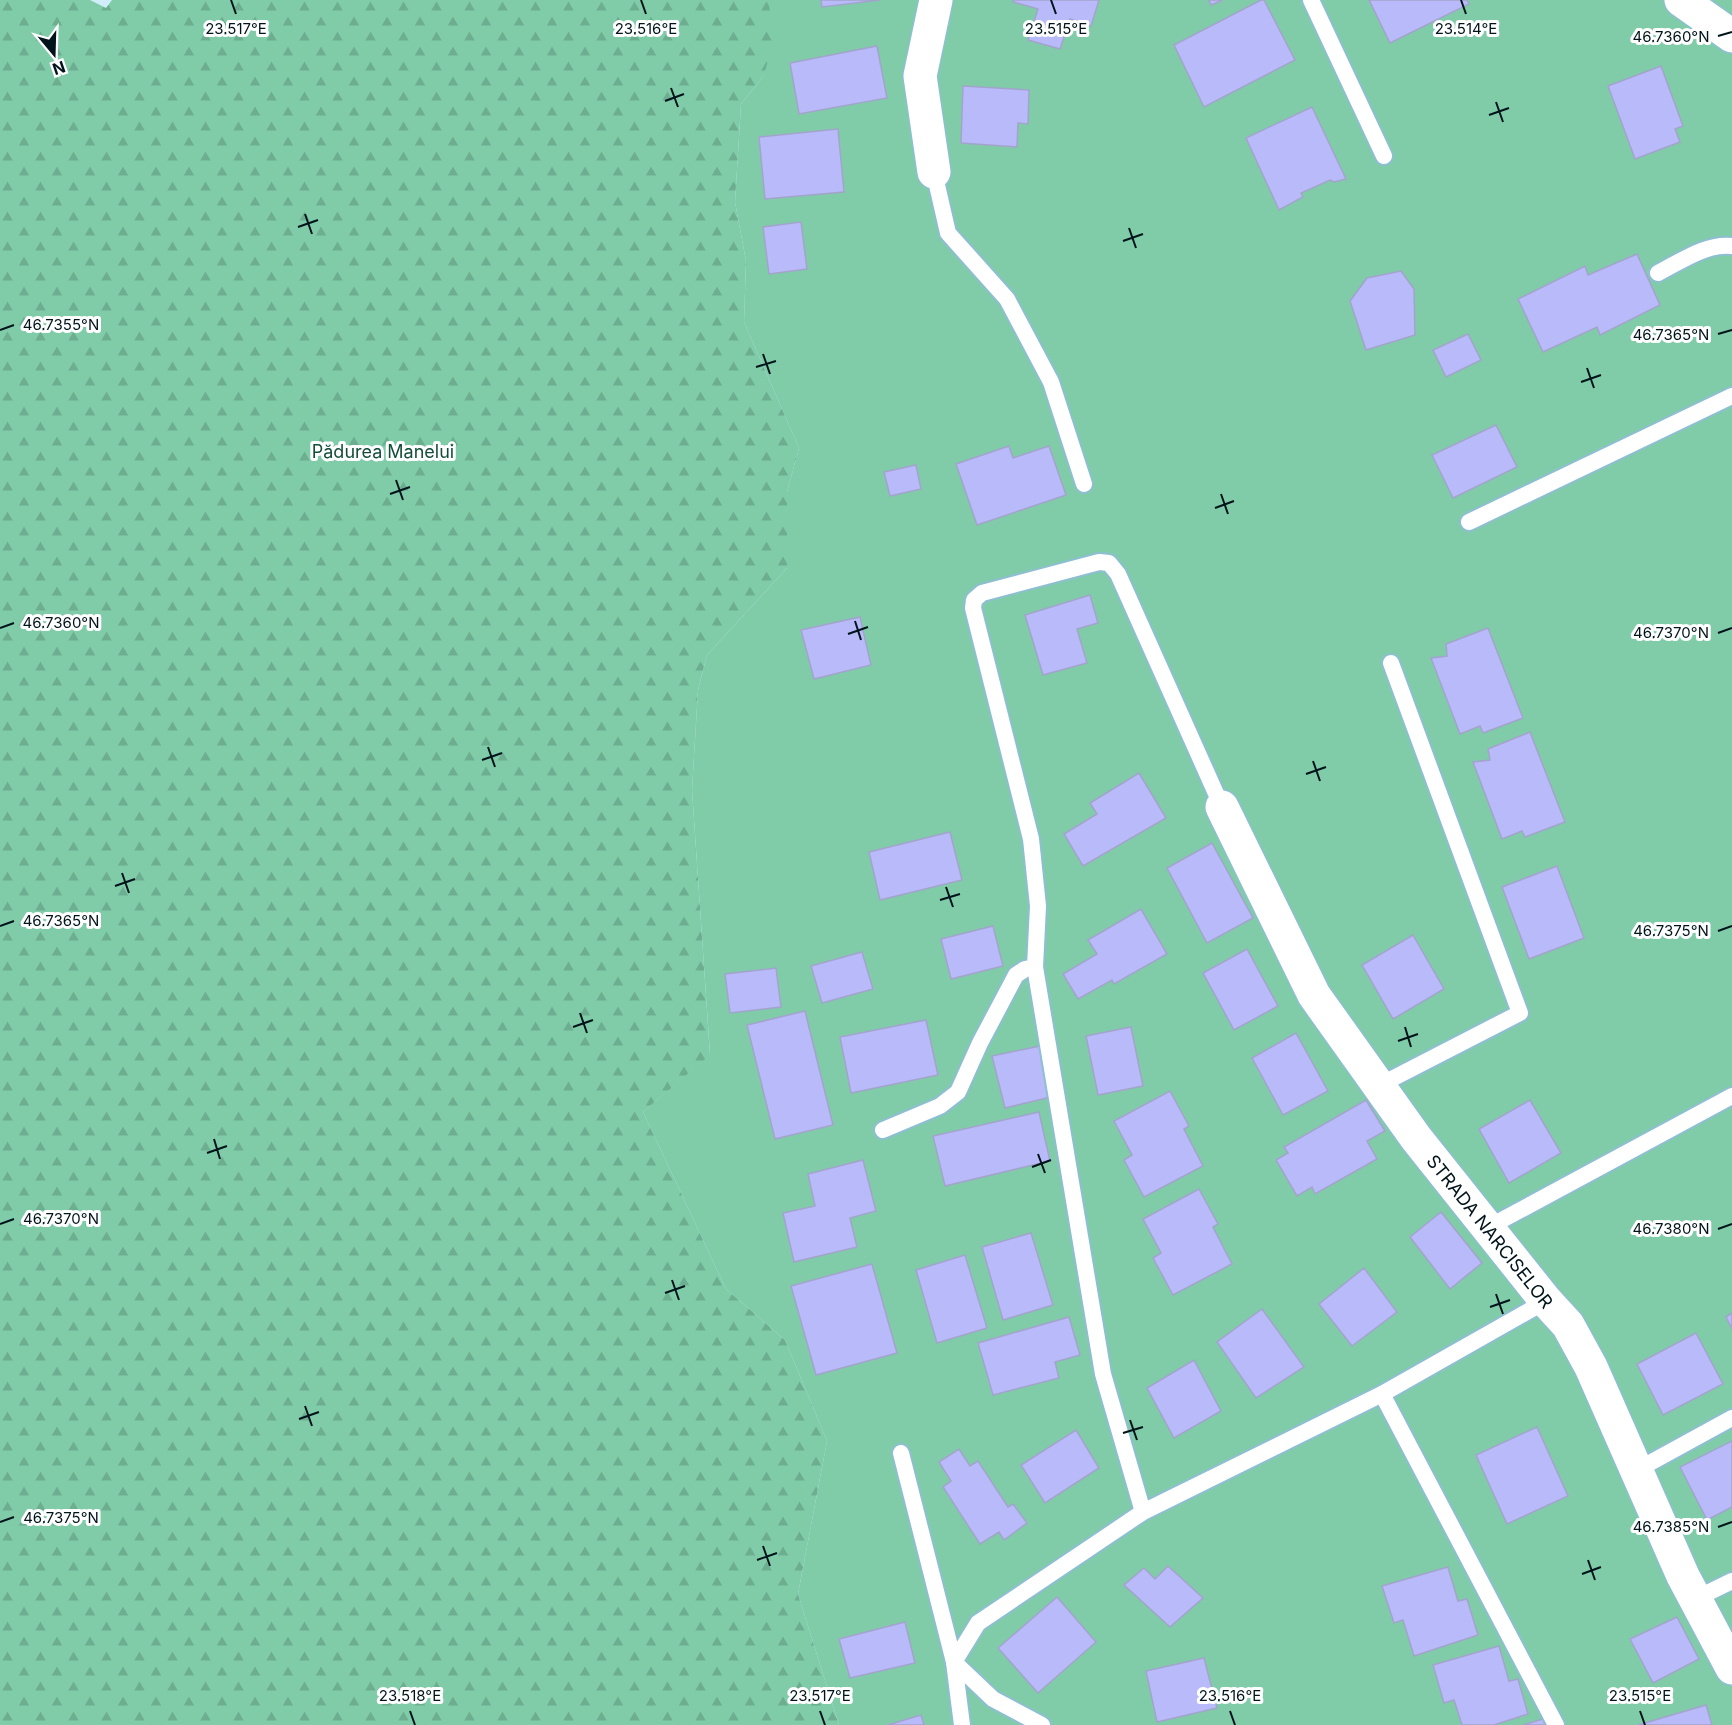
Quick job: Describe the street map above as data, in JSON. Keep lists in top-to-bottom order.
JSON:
{
  "streets": {
    "street": ["STRADA NARCISELOR"]
  },
  "parks": ["Pădurea Manelui"],
  "north": "bottom",
  "coordinates": [
    "23.517°E",
    "23.516°E",
    "23.515°E",
    "23.514°E",
    "46.7360°N",
    "46.7355°N",
    "46.7365°N",
    "46.7370°N",
    "46.7375°N",
    "46.7380°N",
    "46.7385°N",
    "23.518°E"
  ]
}
